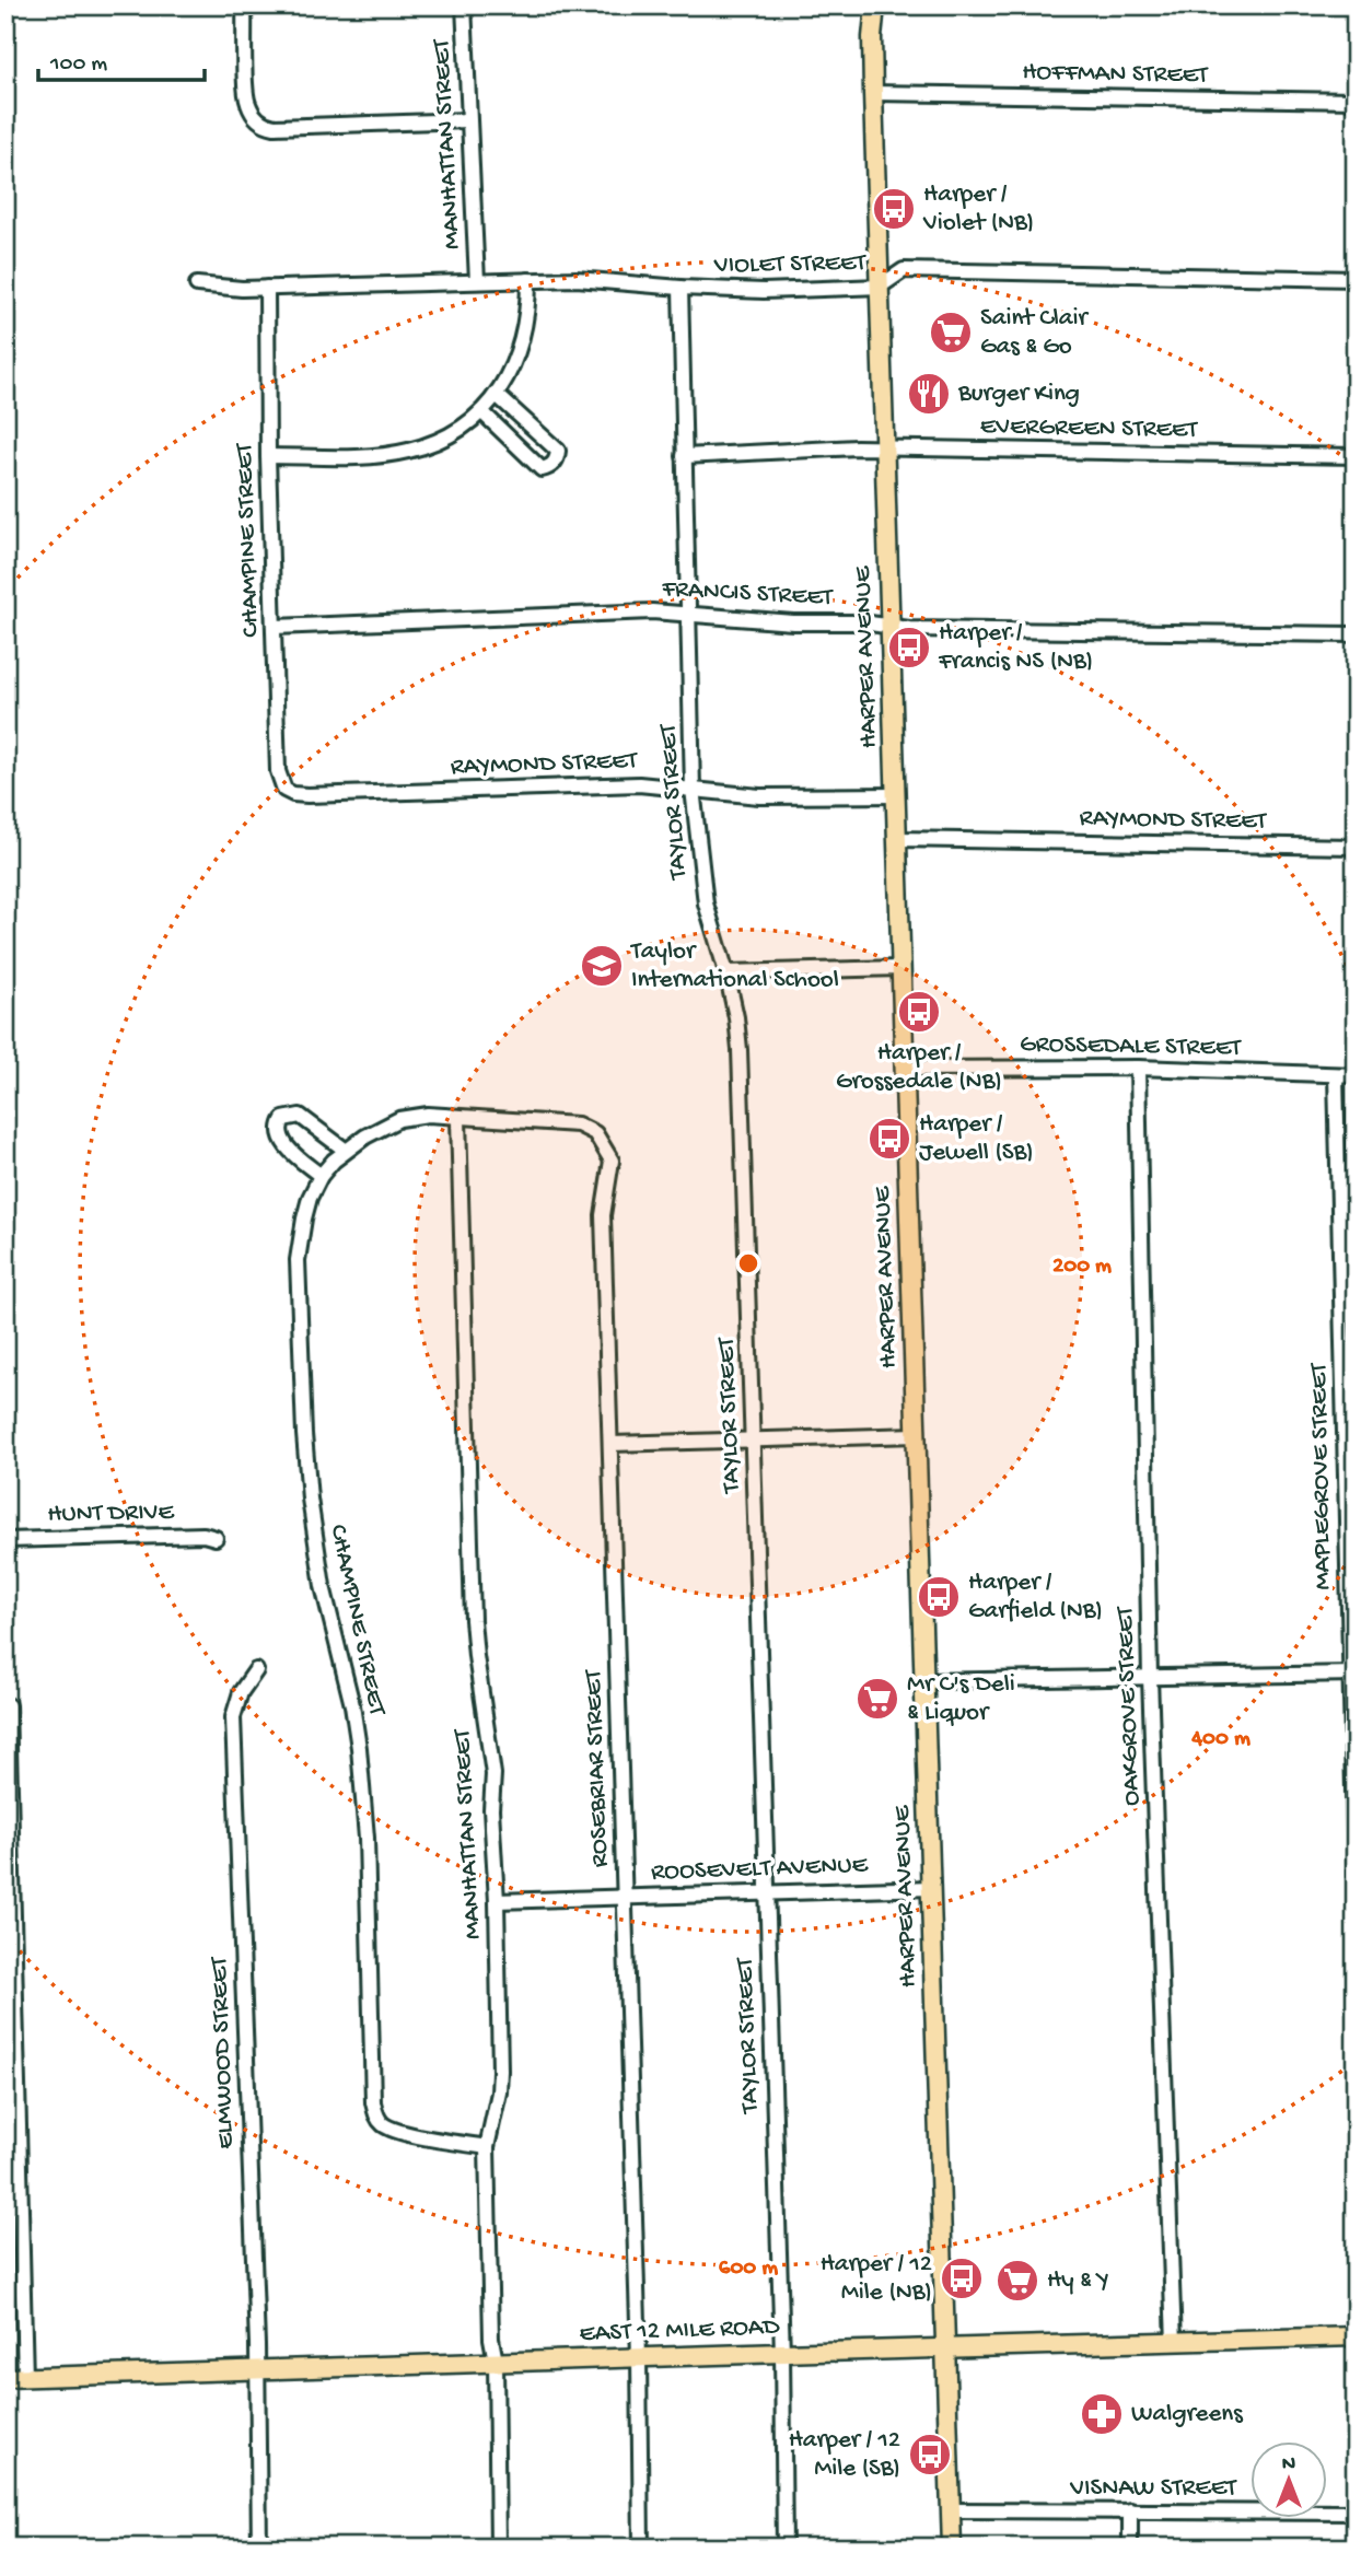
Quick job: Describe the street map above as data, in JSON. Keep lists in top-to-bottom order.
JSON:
{
  "streets": {
    "main road": ["HARPER AVENUE", "EAST 12 MILE ROAD"],
    "street": [
      "HOFFMAN STREET",
      "MANHATTAN STREET",
      "VIOLET STREET",
      "EVERGREEN STREET",
      "CHAMPINE STREET",
      "FRANCIS STREET",
      "RAYMOND STREET",
      "TAYLOR STREET",
      "GROSSEDALE STREET",
      "MAPLEGROVE STREET",
      "HUNT DRIVE",
      "OAKGROVE STREET",
      "ROSEBRIAR STREET",
      "ROOSEVELT AVENUE",
      "ELMWOOD STREET",
      "VISNAW STREET"
    ]
  },
  "crossings": [
    ["HOFFMAN STREET", "HARPER AVENUE"],
    ["MANHATTAN STREET", "VIOLET STREET"],
    ["MANHATTAN STREET", "CHAMPINE STREET"],
    ["MANHATTAN STREET", "ROSEBRIAR STREET"],
    ["MANHATTAN STREET", "ROOSEVELT AVENUE"],
    ["MANHATTAN STREET", "EAST 12 MILE ROAD"],
    ["VIOLET STREET", "CHAMPINE STREET"],
    ["VIOLET STREET", "HARPER AVENUE"],
    ["VIOLET STREET", "TAYLOR STREET"],
    ["EVERGREEN STREET", "HARPER AVENUE"],
    ["EVERGREEN STREET", "TAYLOR STREET"],
    ["CHAMPINE STREET", "FRANCIS STREET"],
    ["CHAMPINE STREET", "RAYMOND STREET"],
    ["CHAMPINE STREET", "ROSEBRIAR STREET"],
    ["FRANCIS STREET", "HARPER AVENUE"],
    ["FRANCIS STREET", "TAYLOR STREET"],
    ["HARPER AVENUE", "RAYMOND STREET"],
    ["HARPER AVENUE", "GROSSEDALE STREET"],
    ["HARPER AVENUE", "ROOSEVELT AVENUE"],
    ["HARPER AVENUE", "EAST 12 MILE ROAD"],
    ["HARPER AVENUE", "VISNAW STREET"],
    ["RAYMOND STREET", "TAYLOR STREET"],
    ["TAYLOR STREET", "ROOSEVELT AVENUE"],
    ["TAYLOR STREET", "EAST 12 MILE ROAD"],
    ["GROSSEDALE STREET", "MAPLEGROVE STREET"],
    ["GROSSEDALE STREET", "OAKGROVE STREET"],
    ["OAKGROVE STREET", "EAST 12 MILE ROAD"],
    ["ROSEBRIAR STREET", "ROOSEVELT AVENUE"],
    ["ROSEBRIAR STREET", "EAST 12 MILE ROAD"],
    ["ELMWOOD STREET", "EAST 12 MILE ROAD"]
  ],
  "places": {
    "bus stop": [
      "Harper / Violet (NB)",
      "Harper / Francis NS (NB)",
      "Harper / Grossedale (NB)",
      "Harper / Jewell (SB)",
      "Harper / Garfield (NB)",
      "Harper / 12 Mile (NB)",
      "Harper / 12 Mile (SB)"
    ],
    "supermarket": ["Saint Clair Gas & Go", "Mr C's Deli & Liquor", "Hy & Y"],
    "restaurant": ["Burger King"],
    "school or university": ["Taylor International School"],
    "pharmacy": ["Walgreens"]
  },
  "scale_bar": "100 m",
  "north": "top",
  "rings": ["200 m", "400 m", "600 m"]
}
